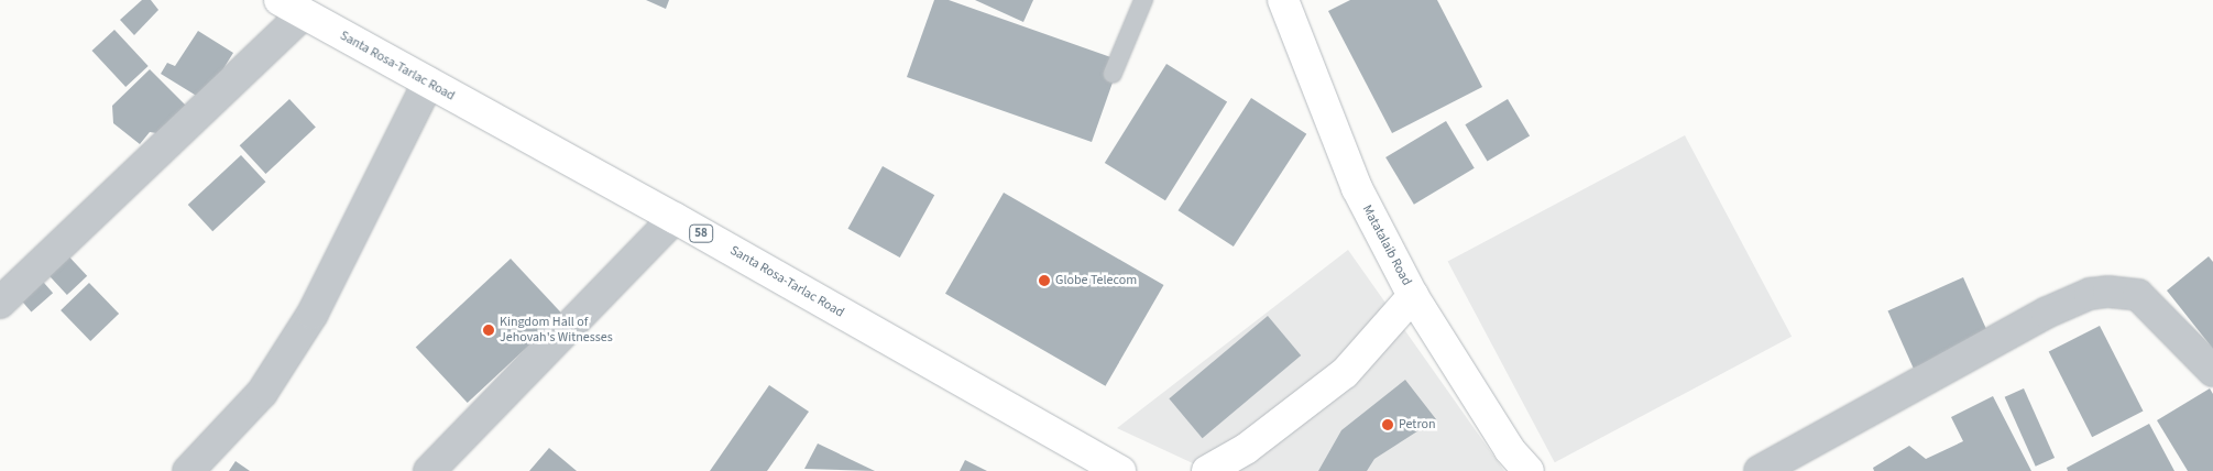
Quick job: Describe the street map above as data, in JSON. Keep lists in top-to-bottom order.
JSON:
{
  "streets": {
    "main road": ["Santa Rosa-Tarlac Road", "58", "Matatalaib Road"]
  },
  "places": ["Globe Telecom", "Kingdom Hall of Jehovah's Witnesses", "Petron"]
}
